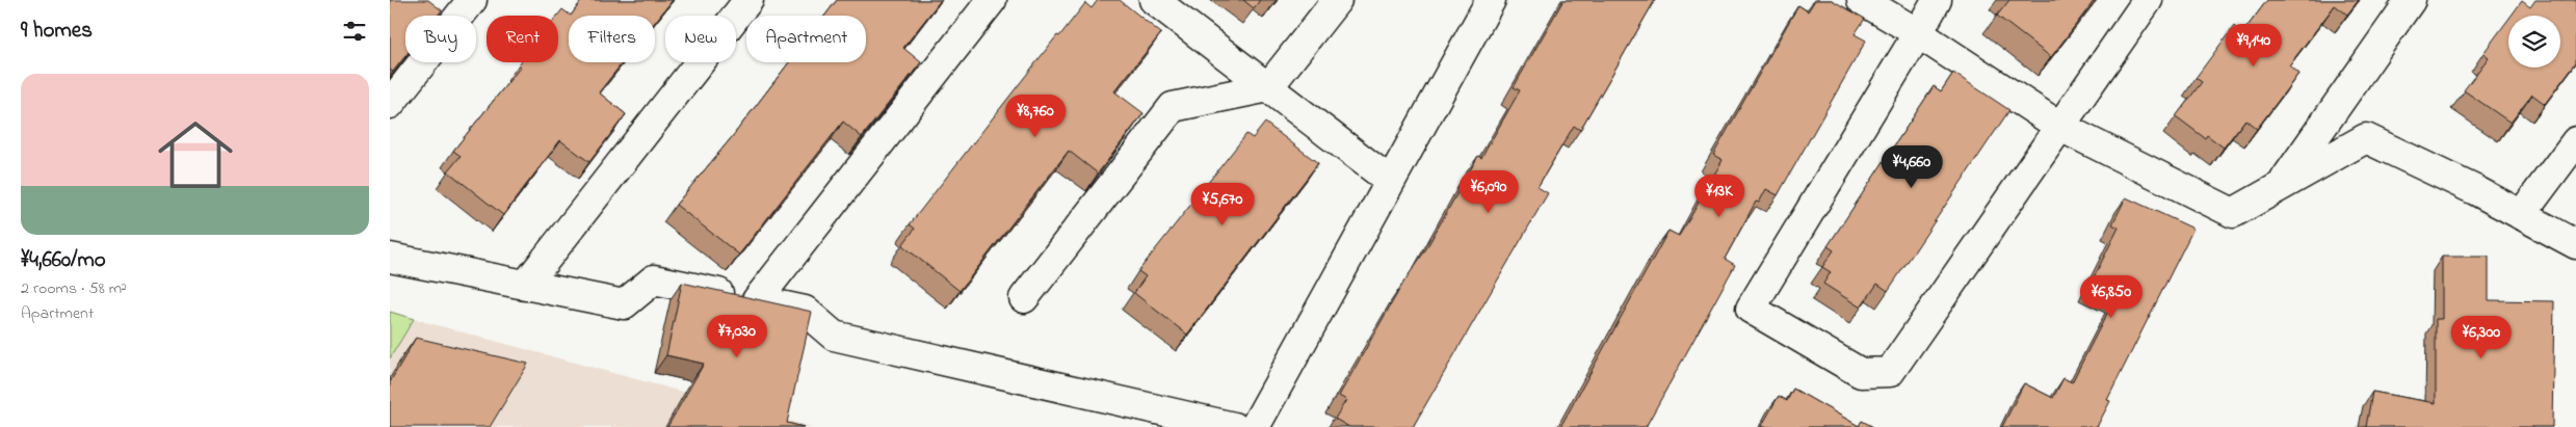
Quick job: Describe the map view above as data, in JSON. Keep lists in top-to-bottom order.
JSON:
{
  "page": {
    "heading": "9 homes",
    "chip": [
      "Buy",
      "Rent",
      "Filters",
      "New",
      "Apartment"
    ],
    "price": [
      "¥9,140",
      "¥8,760",
      "¥4,660",
      "¥6,090",
      "¥13K",
      "¥5,670",
      "¥6,850",
      "¥7,030",
      "¥6,300"
    ],
    "list": [
      {
        "name": "¥4,660/mo",
        "note": "2 rooms · 58 m² · Apartment"
      }
    ]
  }
}
